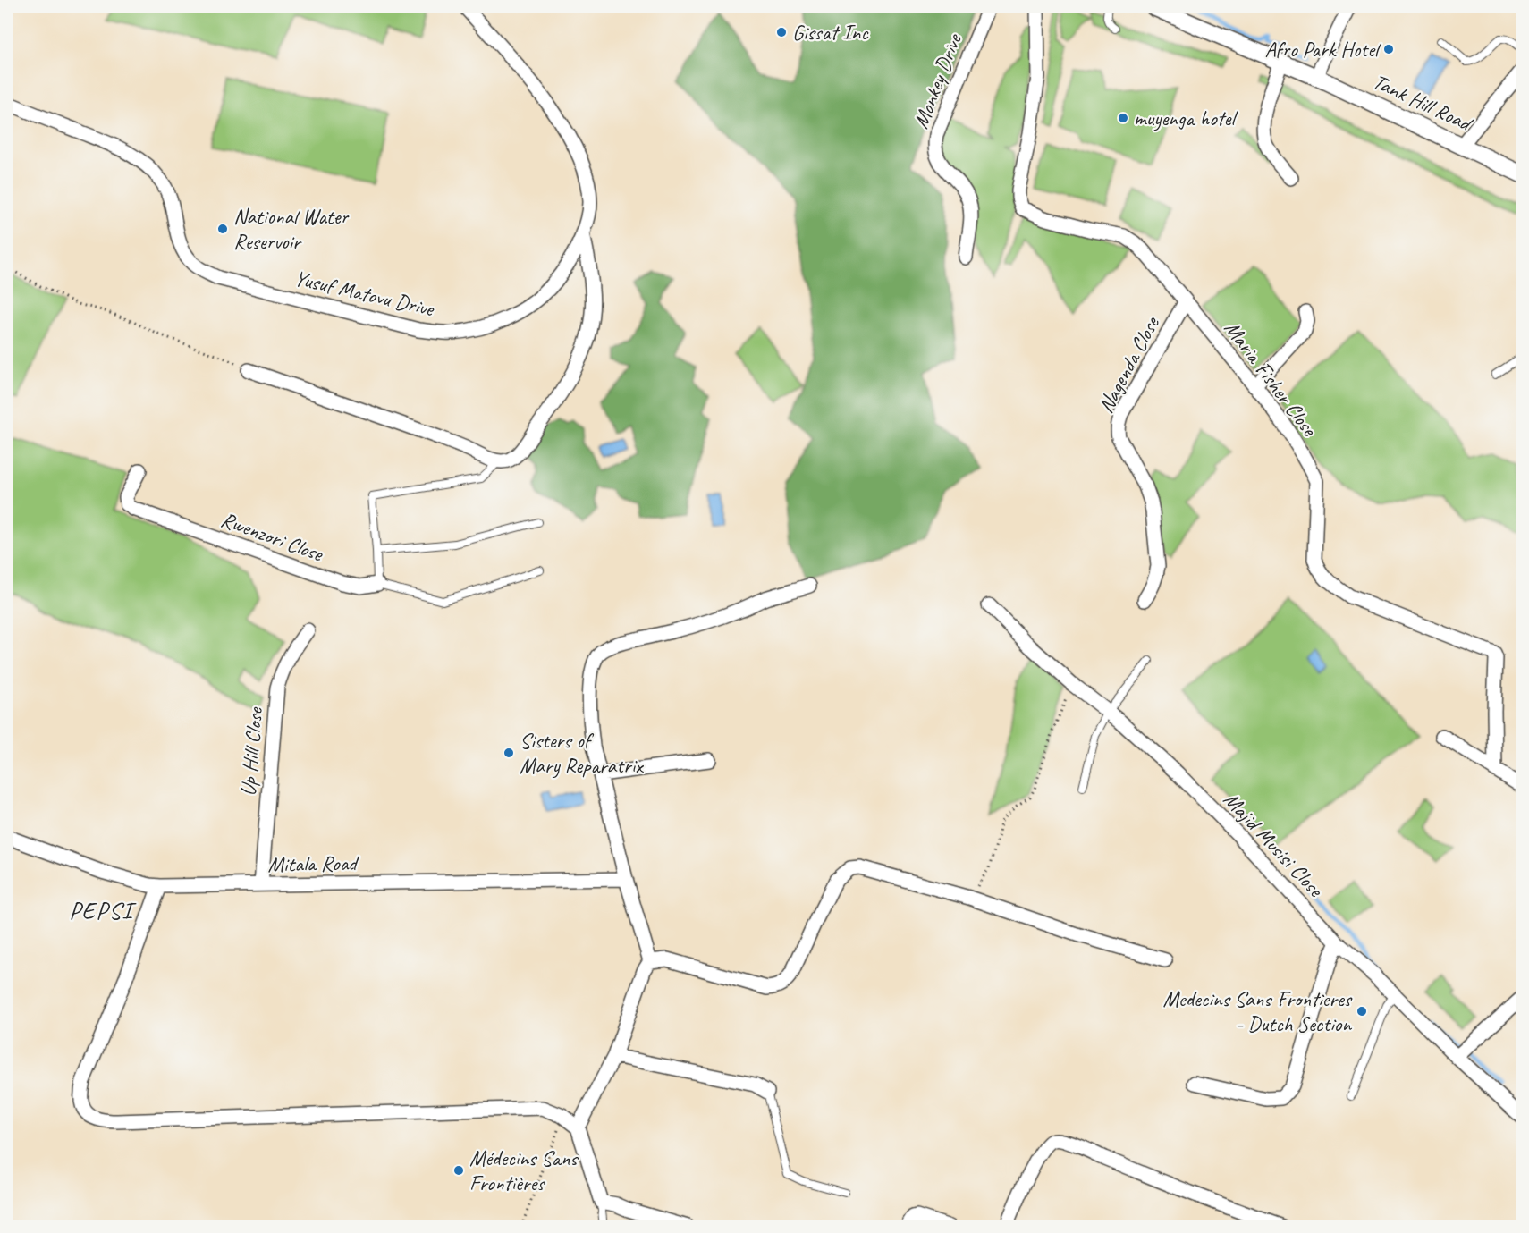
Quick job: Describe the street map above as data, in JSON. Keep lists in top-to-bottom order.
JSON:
{
  "streets": {
    "street": [
      "Monkey Drive",
      "Tank Hill Road",
      "Yusuf Matovu Drive",
      "Nagenda Close",
      "Maria Fisher Close",
      "Rwenzori Close",
      "Up Hill Close",
      "Majid Musisi Close",
      "Mitala Road"
    ]
  },
  "crossings": [
    ["Nagenda Close", "Maria Fisher Close"],
    ["Up Hill Close", "Mitala Road"]
  ],
  "districts": ["PEPSI"],
  "places": [
    "Gissat Inc",
    "Afro Park Hotel",
    "muyenga hotel",
    "National Water Reservoir",
    "Sisters of Mary Reparatrix",
    "Medecins Sans Frontieres - Dutch Section",
    "Médecins Sans Frontières"
  ]
}
